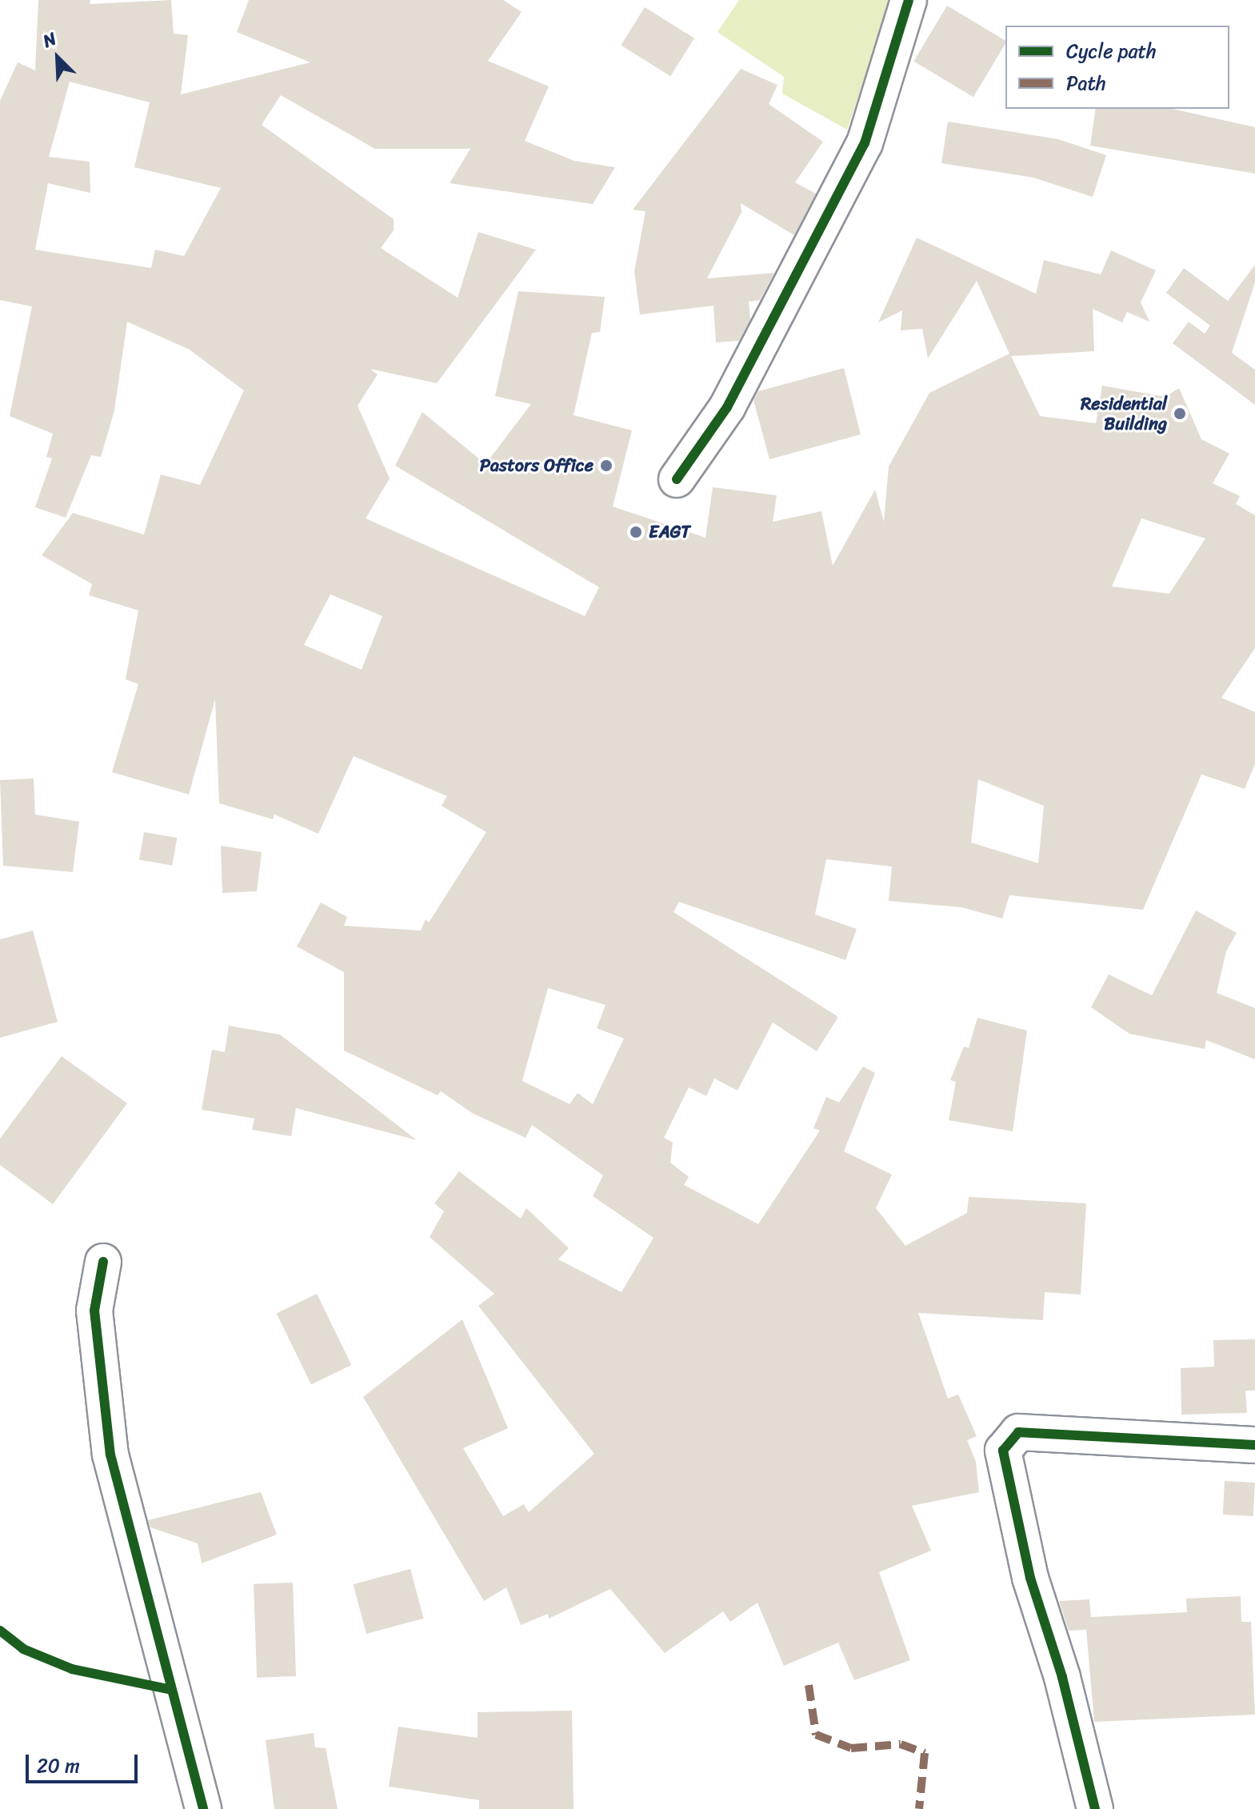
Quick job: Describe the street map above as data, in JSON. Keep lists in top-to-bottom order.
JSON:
{
  "places": ["Residential Building", "Pastors Office", "EAGT"],
  "legend": ["Cycle path", "Path"],
  "scale_bar": "20 m",
  "north": "top left"
}
